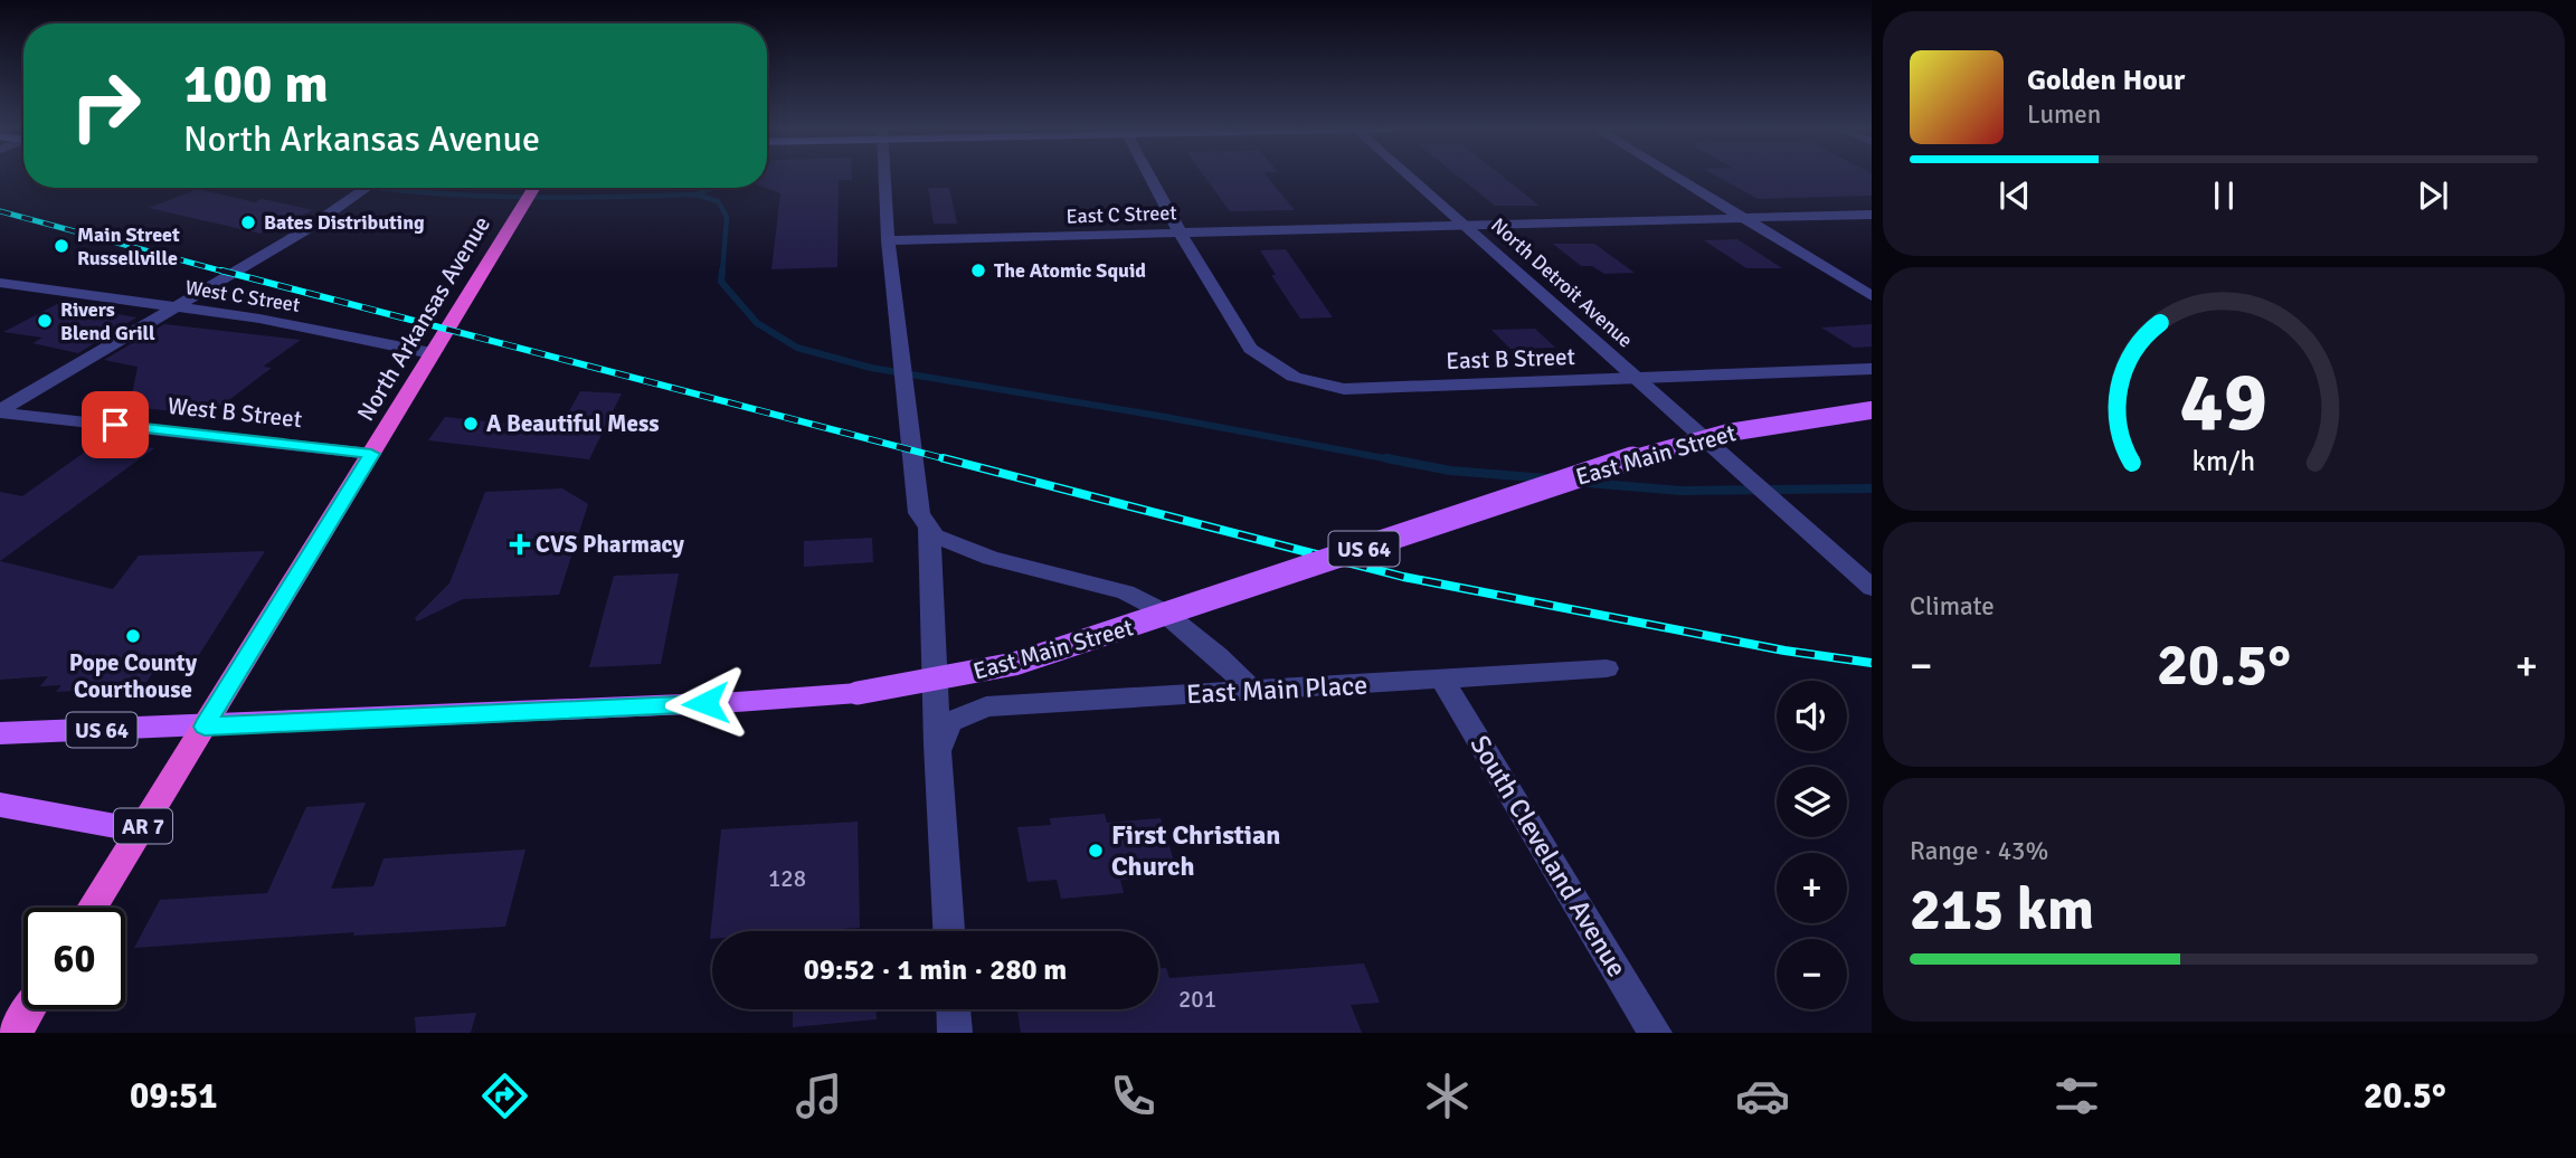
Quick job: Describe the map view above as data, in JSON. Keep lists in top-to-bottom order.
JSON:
{
  "streets": {
    "highway": ["North Arkansas Avenue", "AR 7"],
    "main road": ["East Main Street", "US 64"],
    "street": [
      "East C Street",
      "North Detroit Avenue",
      "West C Street",
      "East B Street",
      "West B Street",
      "East Main Place",
      "South Cleveland Avenue"
    ]
  },
  "crossings": [
    ["East C Street", "North Detroit Avenue"],
    ["East C Street", "East B Street"],
    ["North Detroit Avenue", "East B Street"],
    ["West C Street", "North Arkansas Avenue"],
    ["North Arkansas Avenue", "West B Street"],
    ["North Arkansas Avenue", "East Main Street"],
    ["North Arkansas Avenue", "US 64"],
    ["North Arkansas Avenue", "AR 7"],
    ["East Main Street", "US 64"],
    ["East Main Street", "AR 7"],
    ["US 64", "AR 7"],
    ["East Main Place", "South Cleveland Avenue"]
  ],
  "places": {
    "other": [
      "Bates Distributing",
      "Main Street Russellville",
      "The Atomic Squid",
      "Rivers Blend Grill",
      "A Beautiful Mess",
      "Pope County Courthouse",
      "First Christian Church"
    ],
    "health": ["CVS Pharmacy"]
  },
  "house_numbers": ["128", "201"],
  "page": {
    "turn": ["100 m", "North Arkansas Avenue"],
    "song": ["Golden Hour", "Lumen"],
    "tile": [
      "Climate",
      ["Range · 43%", "215 km"]
    ],
    "heat": ["−", "20.5°", "+"],
    "map_buttons": ["+", "−"],
    "limit": "60",
    "trip": "09:52 · 1 min · 280 m",
    "tabs": ["09:51", "20.5°"],
    "gauge": ["49", "km/h"]
  }
}
